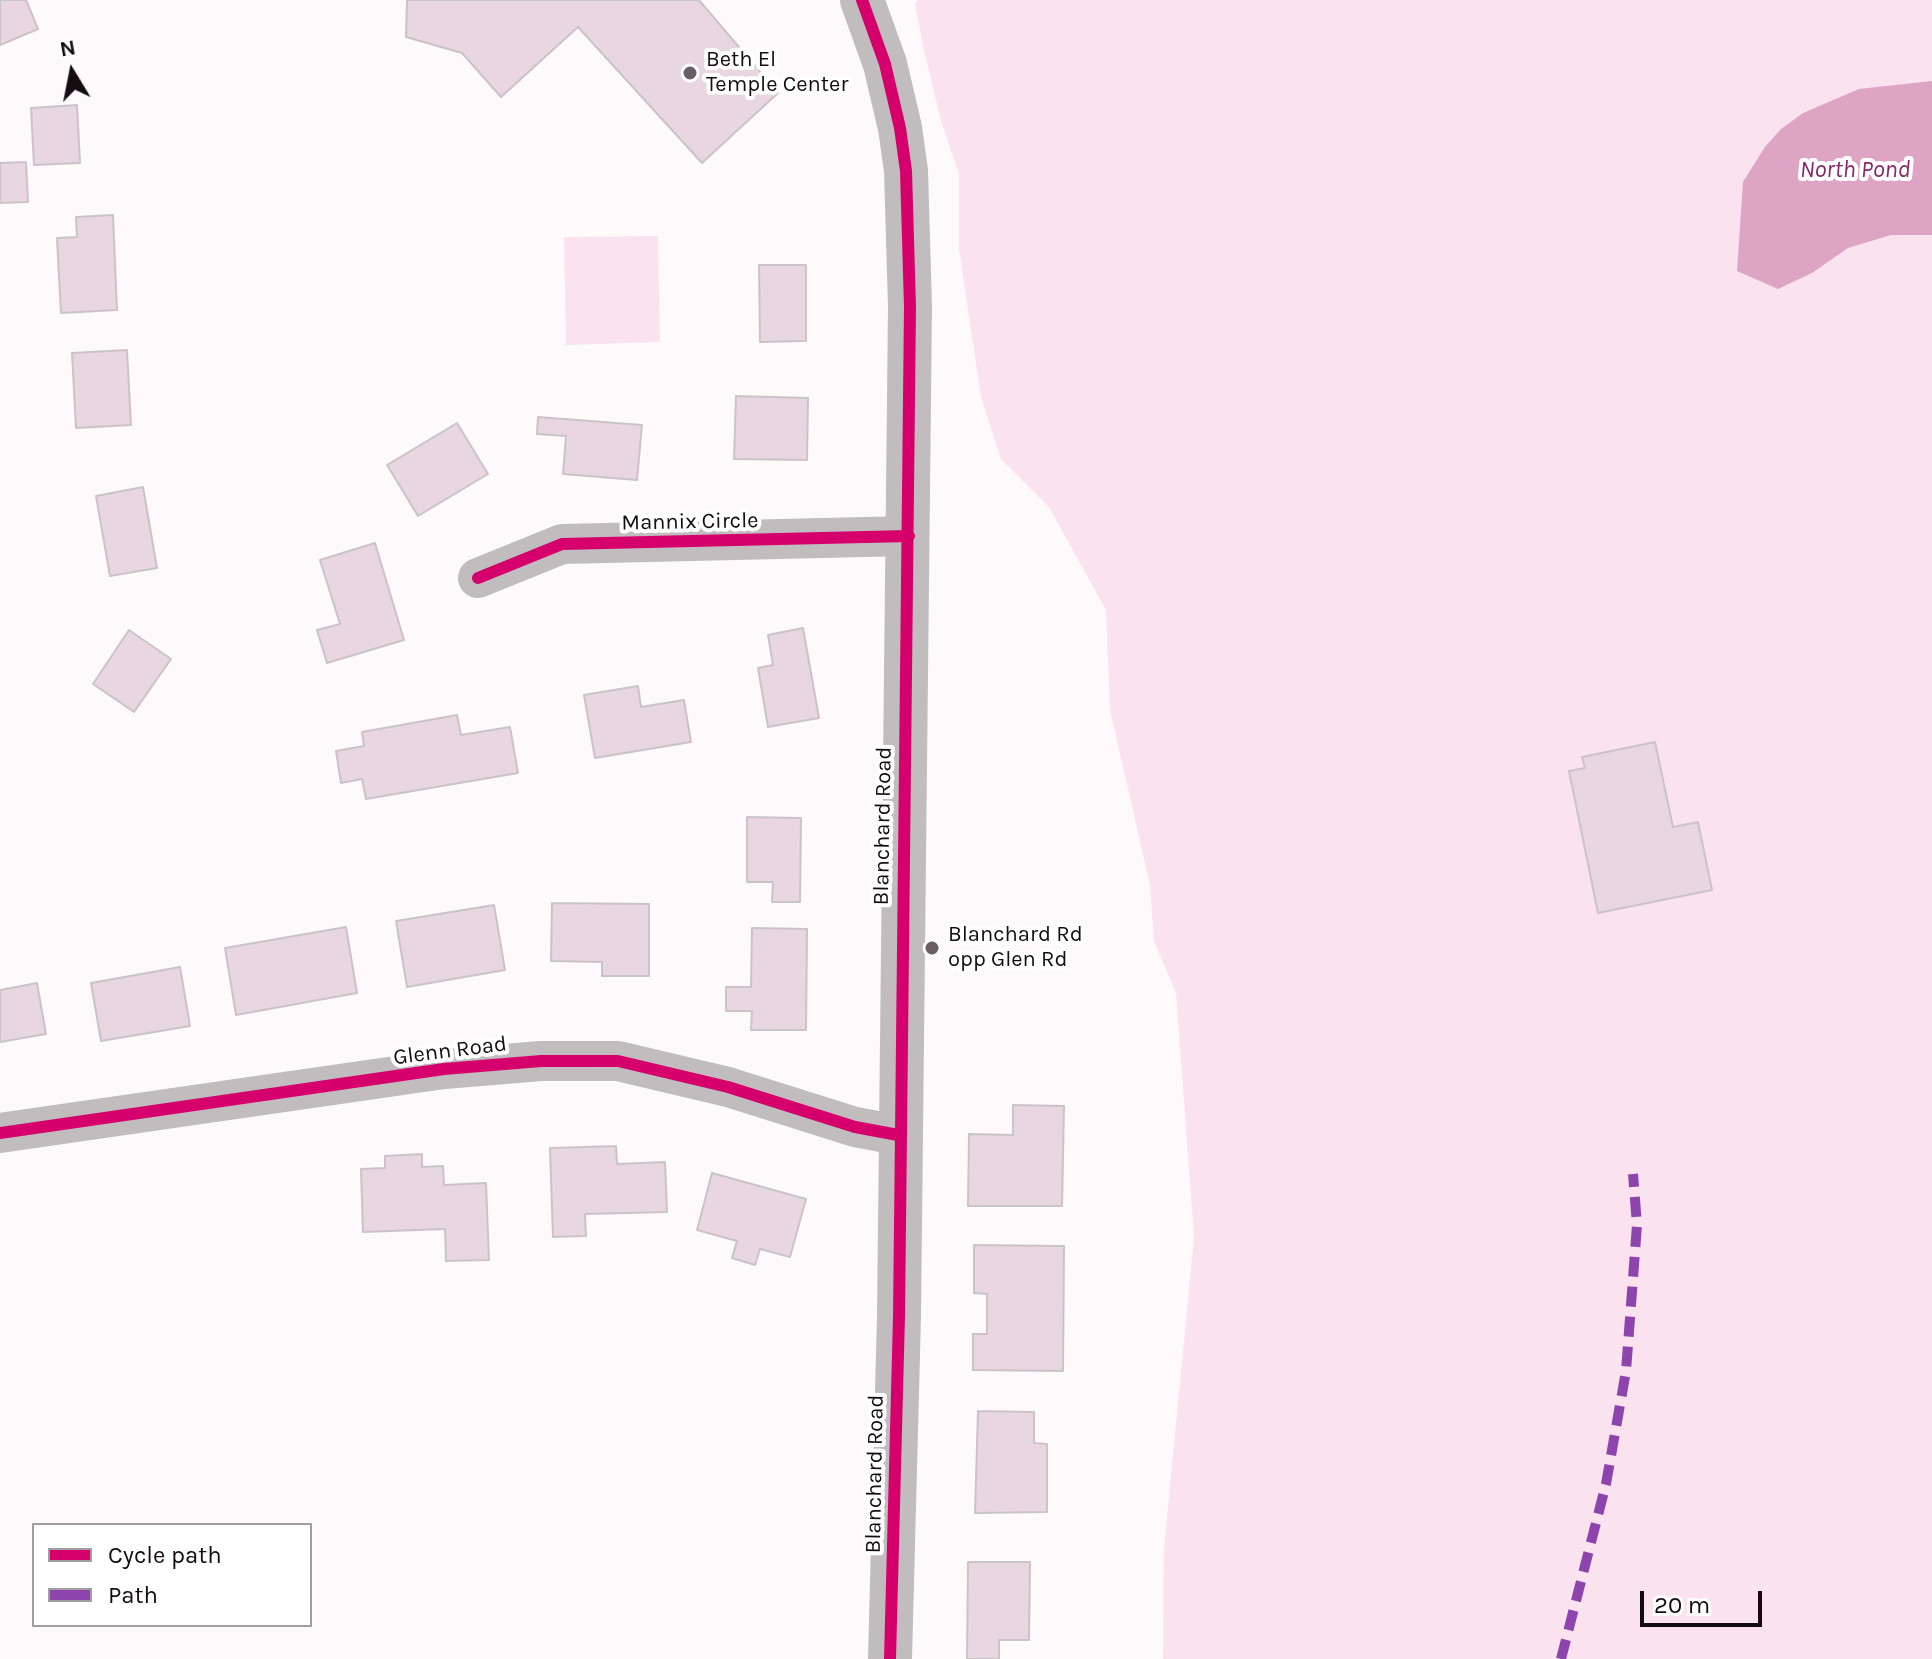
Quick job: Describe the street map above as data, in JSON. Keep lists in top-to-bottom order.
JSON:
{
  "streets": {
    "street": ["Mannix Circle", "Blanchard Road", "Glenn Road"]
  },
  "crossings": [
    ["Mannix Circle", "Blanchard Road"],
    ["Blanchard Road", "Glenn Road"]
  ],
  "water": ["North Pond"],
  "places": ["Beth El Temple Center", "Blanchard Rd opp Glen Rd"],
  "legend": ["Cycle path", "Path"],
  "scale_bar": "20 m",
  "north": "top"
}
